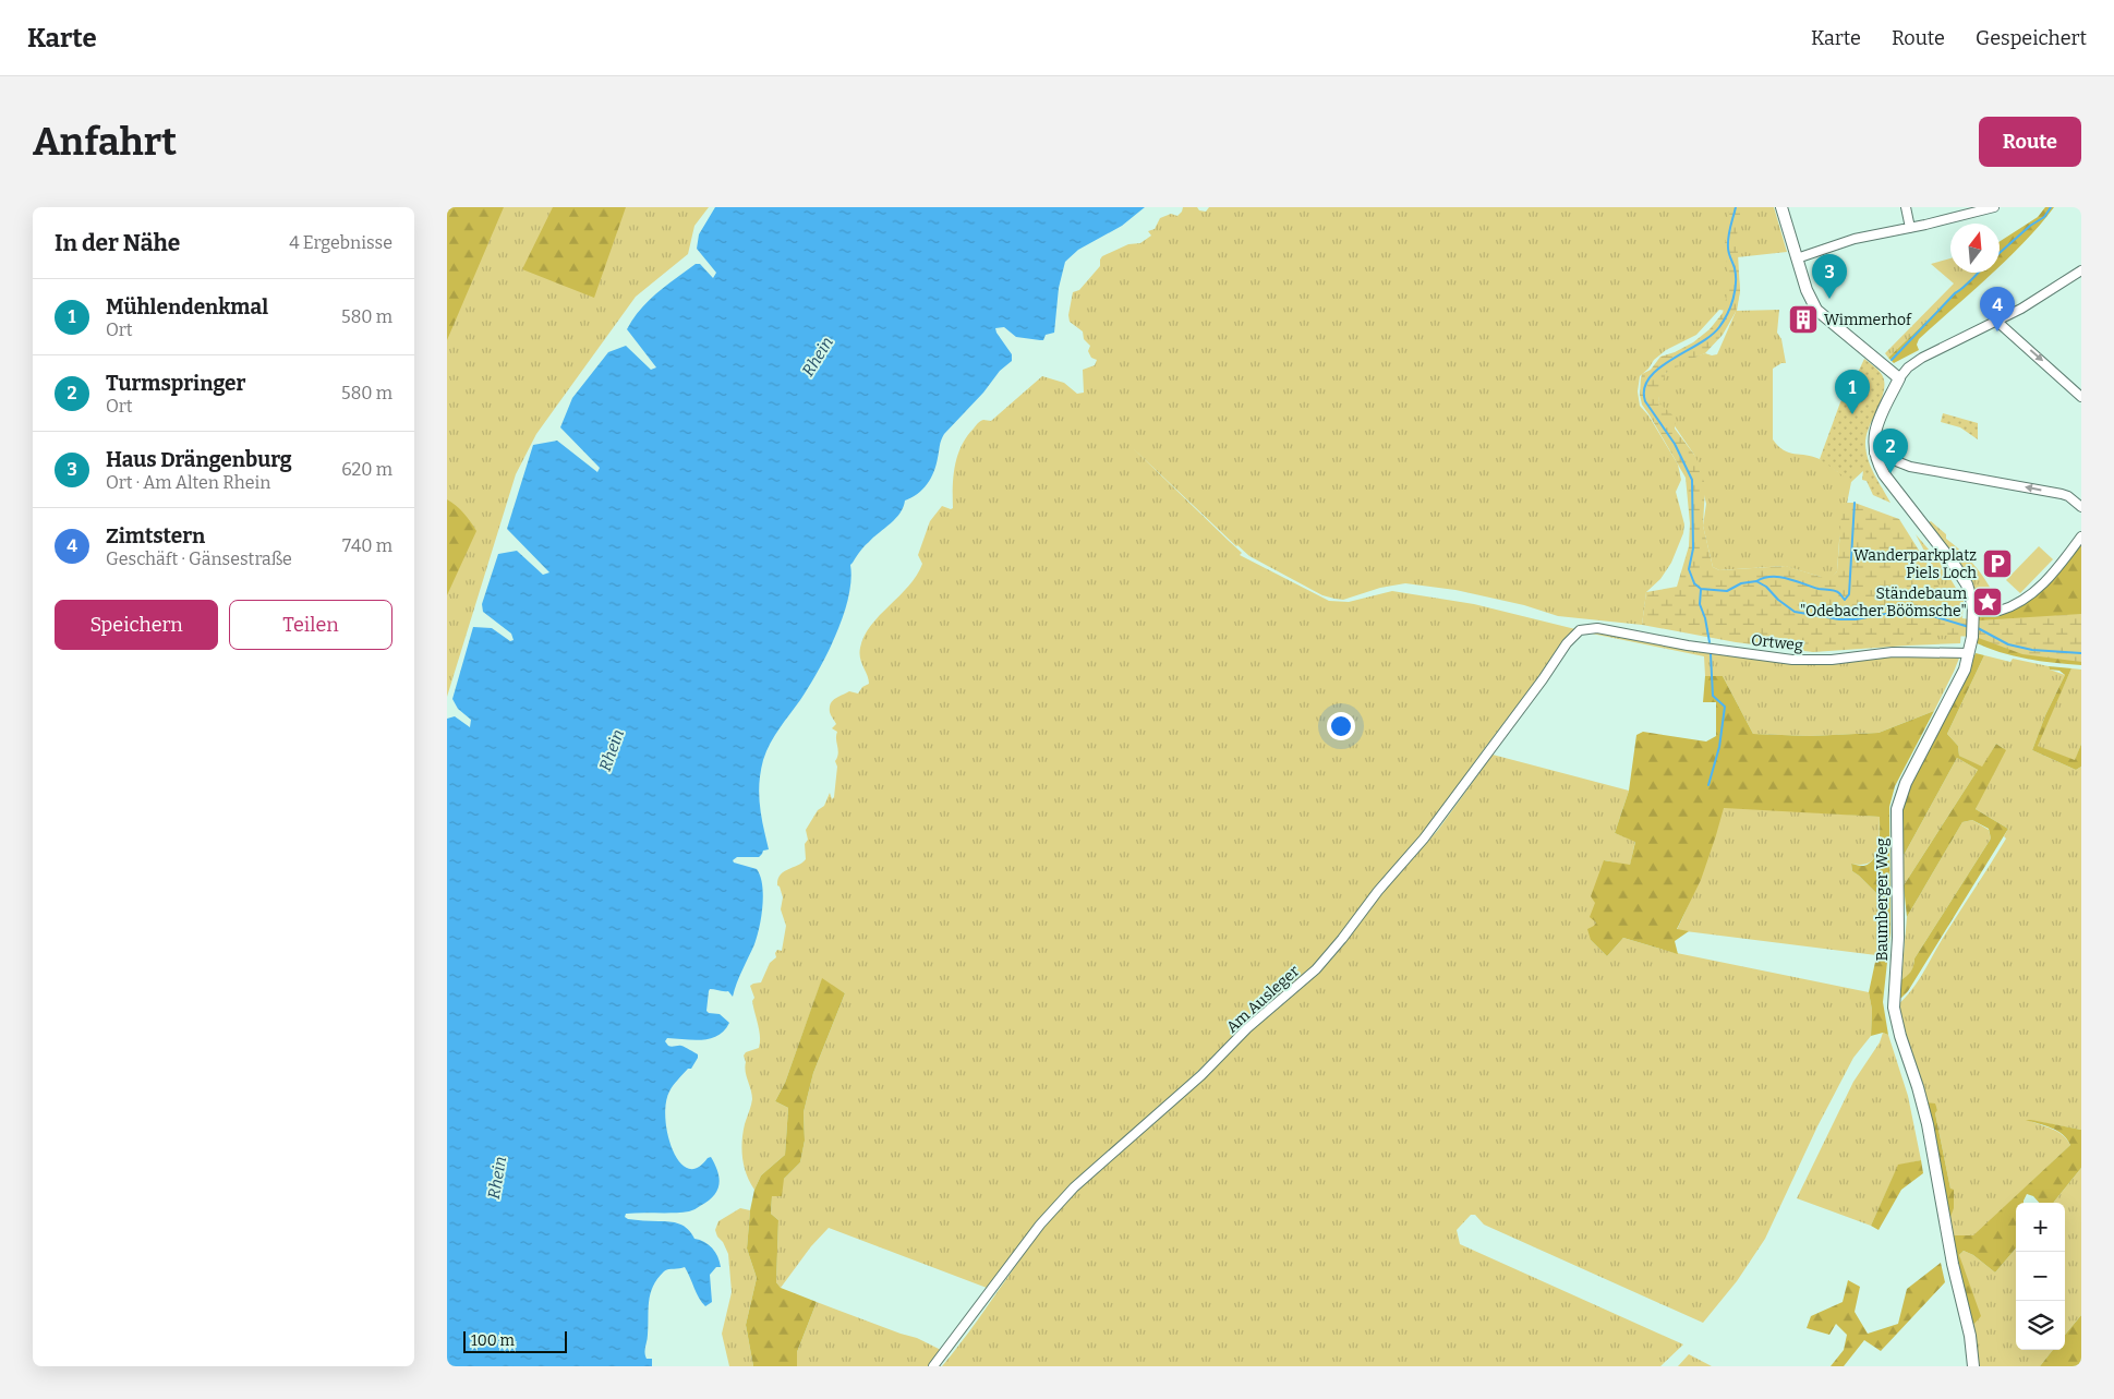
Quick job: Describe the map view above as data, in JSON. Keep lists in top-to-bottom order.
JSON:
{
  "streets": {
    "street": ["Ortweg", "Baumberger Weg", "Am Ausleger"]
  },
  "crossings": [
    ["Ortweg", "Baumberger Weg"],
    ["Ortweg", "Am Ausleger"]
  ],
  "water": ["Rhein"],
  "places": {
    "building": ["Wimmerhof"],
    "parking": ["Wanderparkplatz Piels Loch"],
    "place": ["Ständebaum \"Odebacher Böömsche\""]
  },
  "scale_bar": "100 m",
  "north": "top",
  "page": {
    "header": "Karte",
    "nav": ["Karte", "Route", "Gespeichert"],
    "buttons": [
      "Route",
      ["Speichern", "Teilen"]
    ],
    "title": "Anfahrt",
    "heading": ["In der Nähe", "4 Ergebnisse"],
    "pins": [
      "3",
      "4",
      "1",
      "2"
    ],
    "list": [
      {
        "mark": "1",
        "name": "Mühlendenkmal",
        "note": "Ort",
        "value": "580 m"
      },
      {
        "mark": "2",
        "name": "Turmspringer",
        "note": "Ort",
        "value": "580 m"
      },
      {
        "mark": "3",
        "name": "Haus Drängenburg",
        "note": "Ort · Am Alten Rhein",
        "value": "620 m"
      },
      {
        "mark": "4",
        "name": "Zimtstern",
        "note": "Geschäft · Gänsestraße",
        "value": "740 m"
      }
    ],
    "map_buttons": ["+", "−"],
    "scale": "100 m"
  }
}
